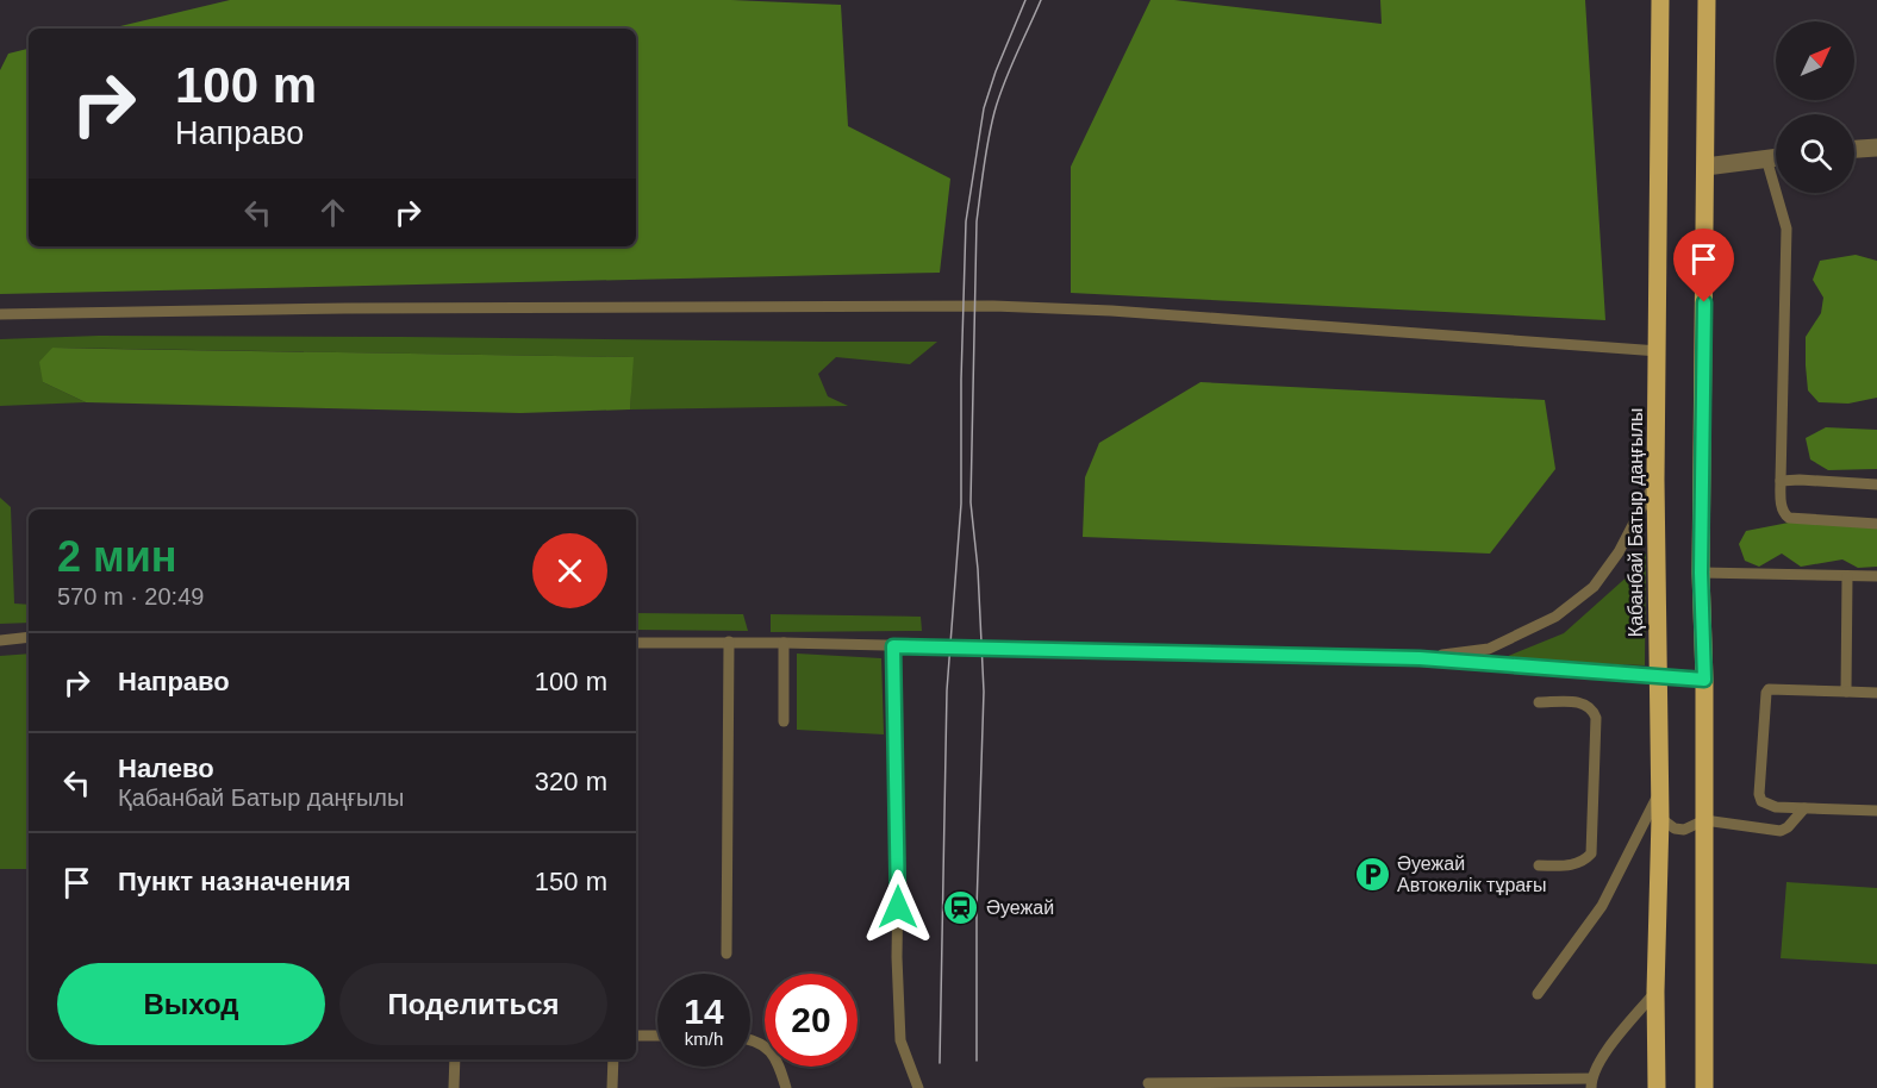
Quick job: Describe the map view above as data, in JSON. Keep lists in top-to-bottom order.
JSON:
{
  "streets": {
    "main road": ["Қабанбай Батыр даңғылы"]
  },
  "places": {
    "parking": ["Әуежай Автокөлік тұрағы"],
    "station": ["Әуежай"]
  },
  "north": "top right",
  "page": {
    "turn": ["100 m", "Направо"],
    "heading": ["2 мин", "570 m · 20:49"],
    "list": [
      {
        "name": "Направо",
        "value": "100 m"
      },
      {
        "name": "Налево",
        "note": "Қабанбай Батыр даңғылы",
        "value": "320 m"
      },
      {
        "name": "Пункт назначения",
        "value": "150 m"
      }
    ],
    "buttons": ["Выход", "Поделиться"],
    "speed": "14 km/h",
    "limit": "20"
  }
}
